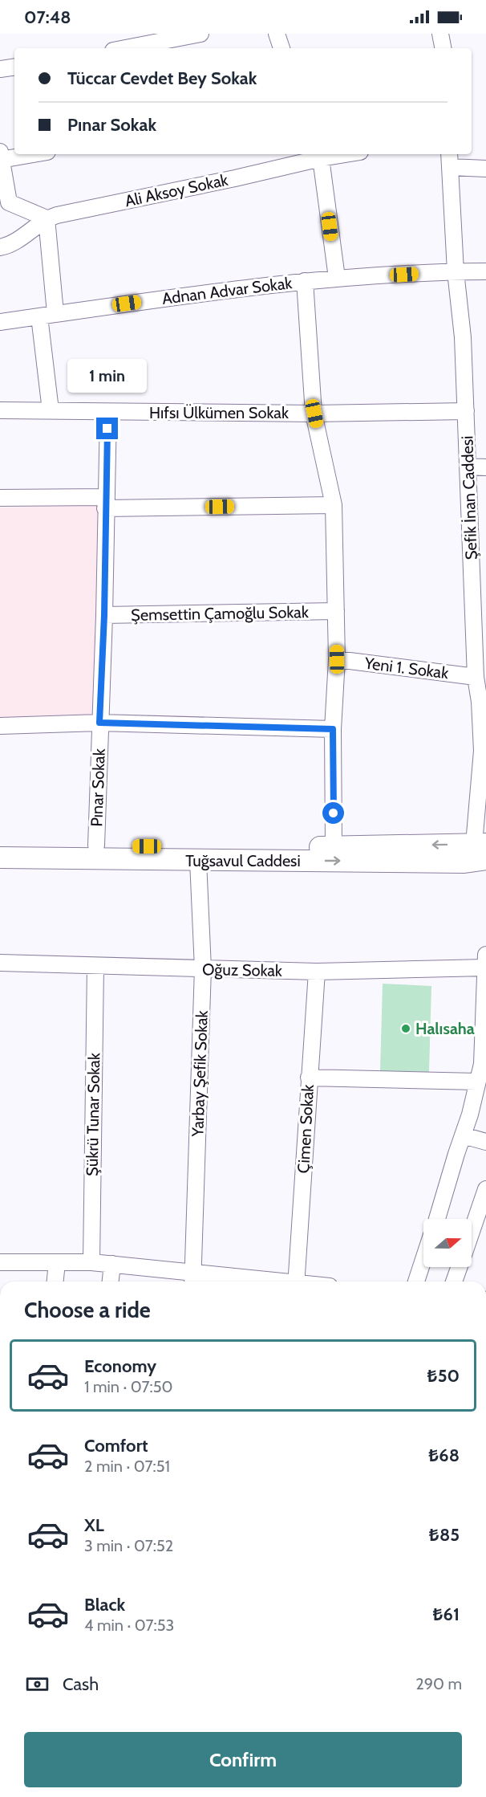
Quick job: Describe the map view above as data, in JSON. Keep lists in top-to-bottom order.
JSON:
{
  "streets": {
    "main road": ["Tuğsavul Caddesi"],
    "street": [
      "Ali Aksoy Sokak",
      "Adnan Advar Sokak",
      "Hıfsı Ülkümen Sokak",
      "Şefik İnan Caddesi",
      "Şemsettin Çamoğlu Sokak",
      "Yeni 1. Sokak",
      "Pınar Sokak",
      "Oğuz Sokak",
      "Yarbay Şefik Sokak",
      "Şükrü Tunar Sokak",
      "Çimen Sokak"
    ]
  },
  "crossings": [
    ["Adnan Advar Sokak", "Şefik İnan Caddesi"],
    ["Hıfsı Ülkümen Sokak", "Şefik İnan Caddesi"],
    ["Hıfsı Ülkümen Sokak", "Pınar Sokak"],
    ["Şefik İnan Caddesi", "Yeni 1. Sokak"],
    ["Şefik İnan Caddesi", "Tuğsavul Caddesi"],
    ["Şemsettin Çamoğlu Sokak", "Pınar Sokak"],
    ["Tuğsavul Caddesi", "Yarbay Şefik Sokak"],
    ["Oğuz Sokak", "Yarbay Şefik Sokak"],
    ["Oğuz Sokak", "Şükrü Tunar Sokak"],
    ["Oğuz Sokak", "Çimen Sokak"]
  ],
  "places": ["Halısaha"],
  "north": "right",
  "page": {
    "status": "07:48",
    "banner": ["Tüccar Cevdet Bey Sokak", "Pınar Sokak"],
    "bubble": "1 min",
    "heading": "Choose a ride",
    "list": [
      {
        "name": "Economy",
        "note": "1 min · 07:50",
        "value": "₺50"
      },
      {
        "name": "Comfort",
        "note": "2 min · 07:51",
        "value": "₺68"
      },
      {
        "name": "XL",
        "note": "3 min · 07:52",
        "value": "₺85"
      },
      {
        "name": "Black",
        "note": "4 min · 07:53",
        "value": "₺61"
      }
    ],
    "pay": ["Cash", "290 m"],
    "buttons": "Confirm"
  }
}
